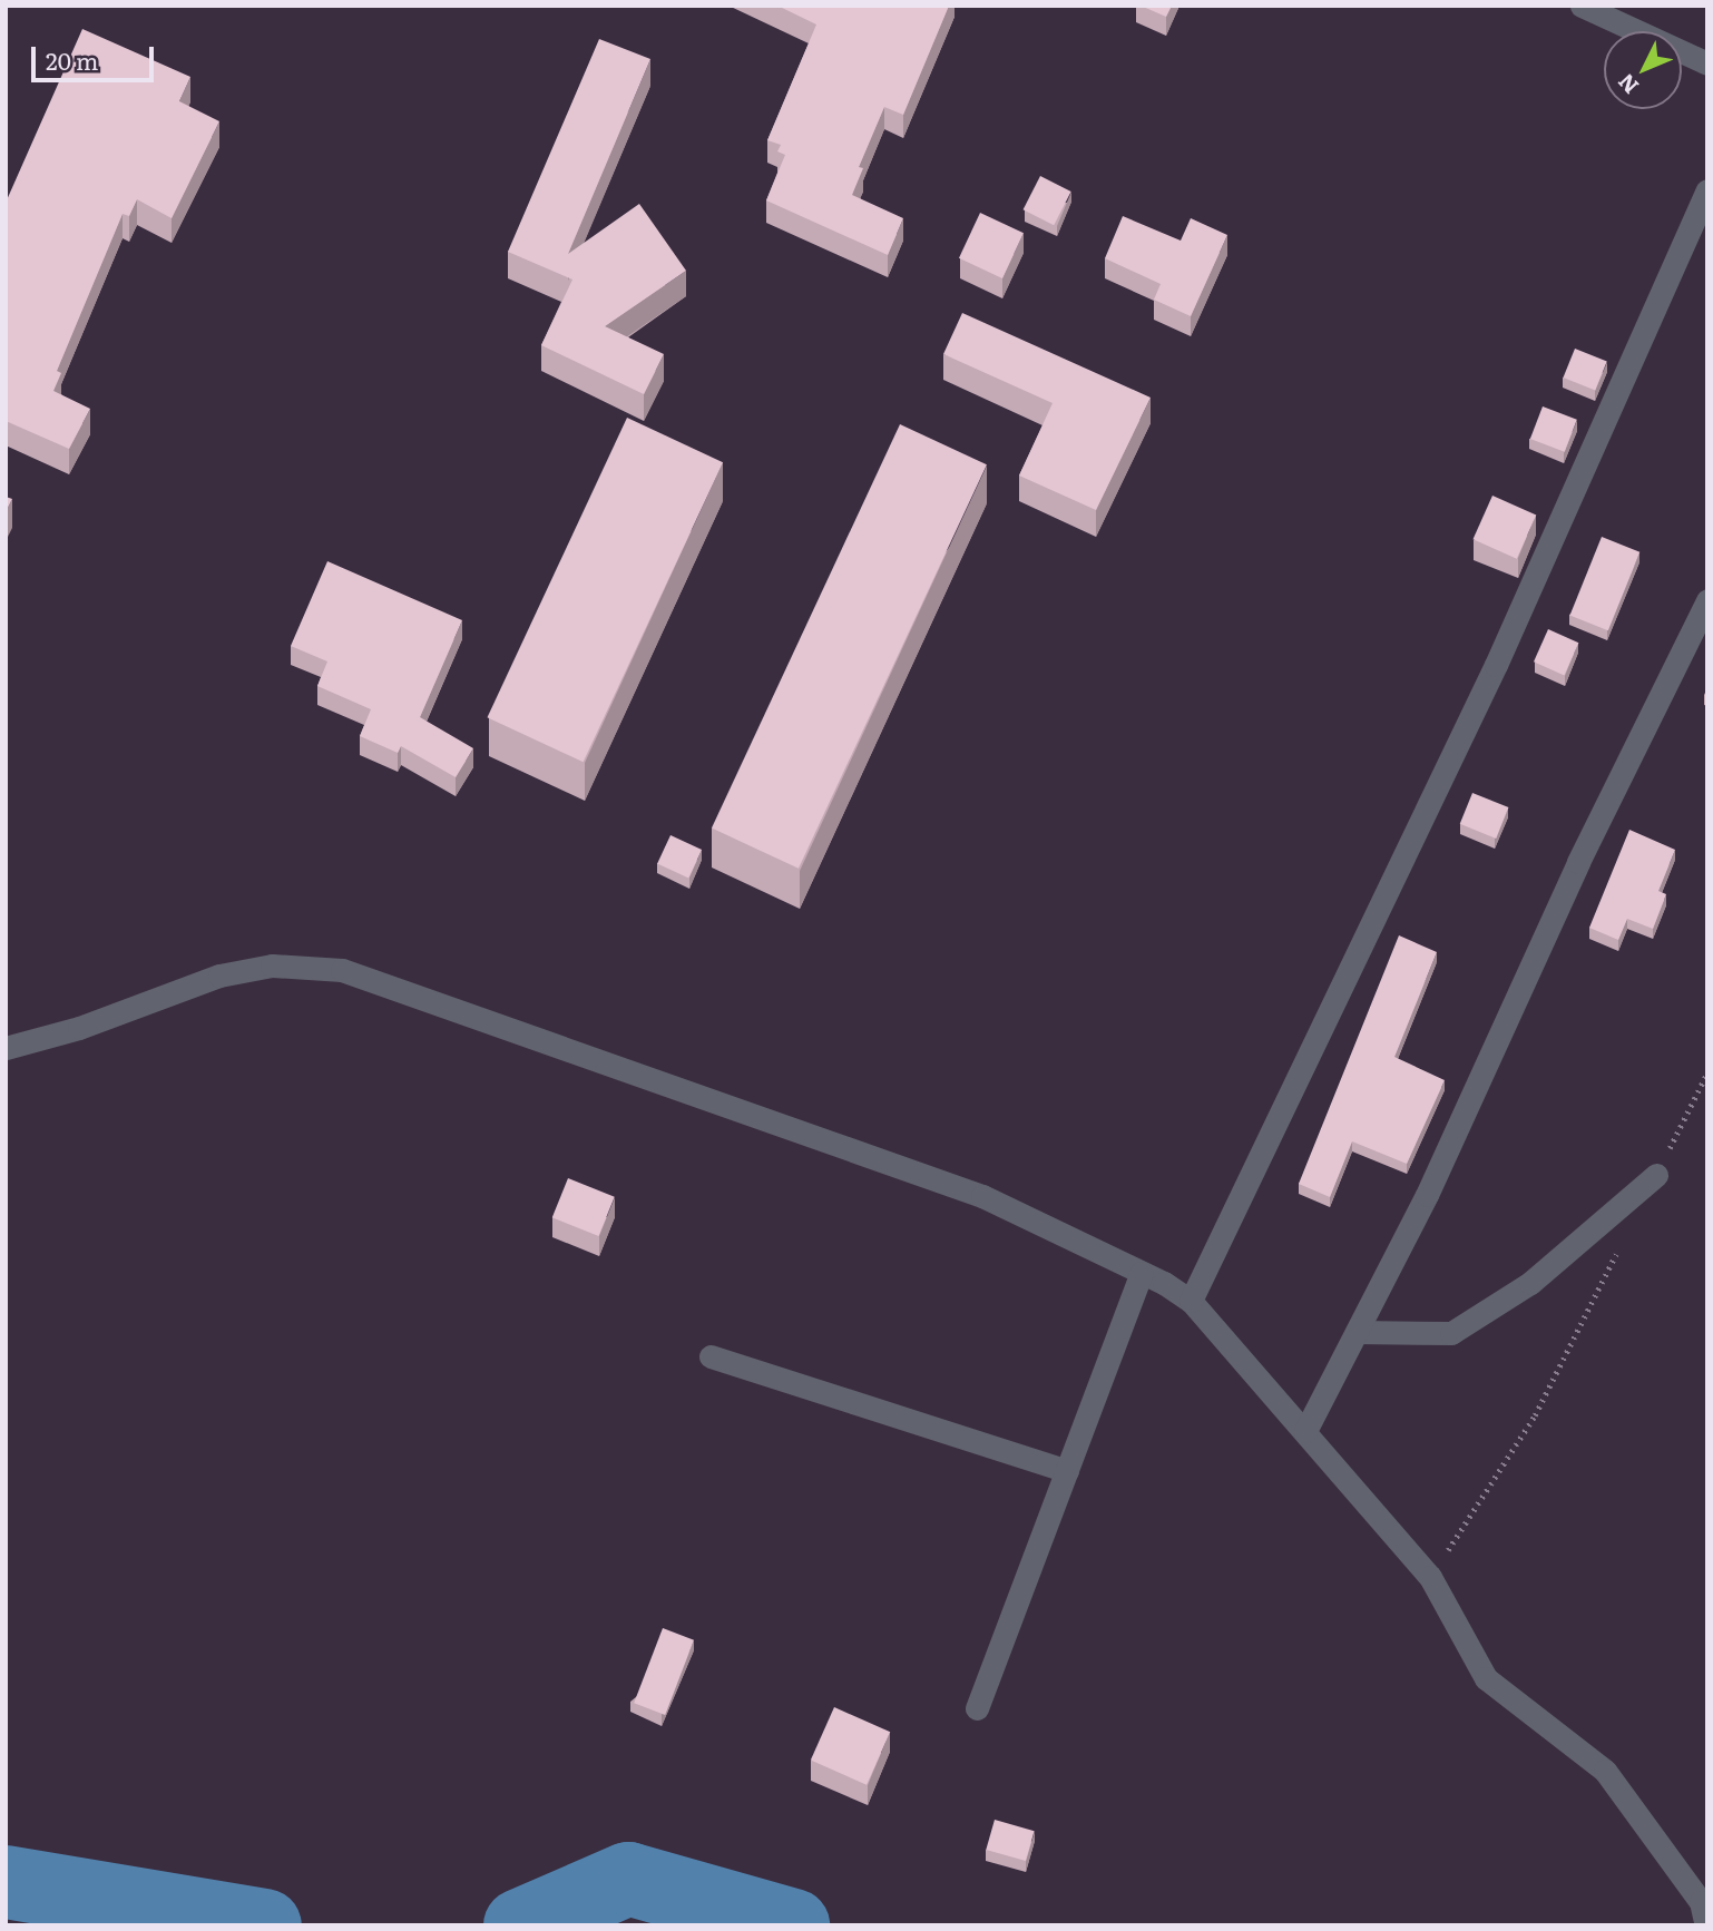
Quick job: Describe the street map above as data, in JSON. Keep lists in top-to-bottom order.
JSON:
{
  "scale_bar": "20 m",
  "north": "bottom left"
}
